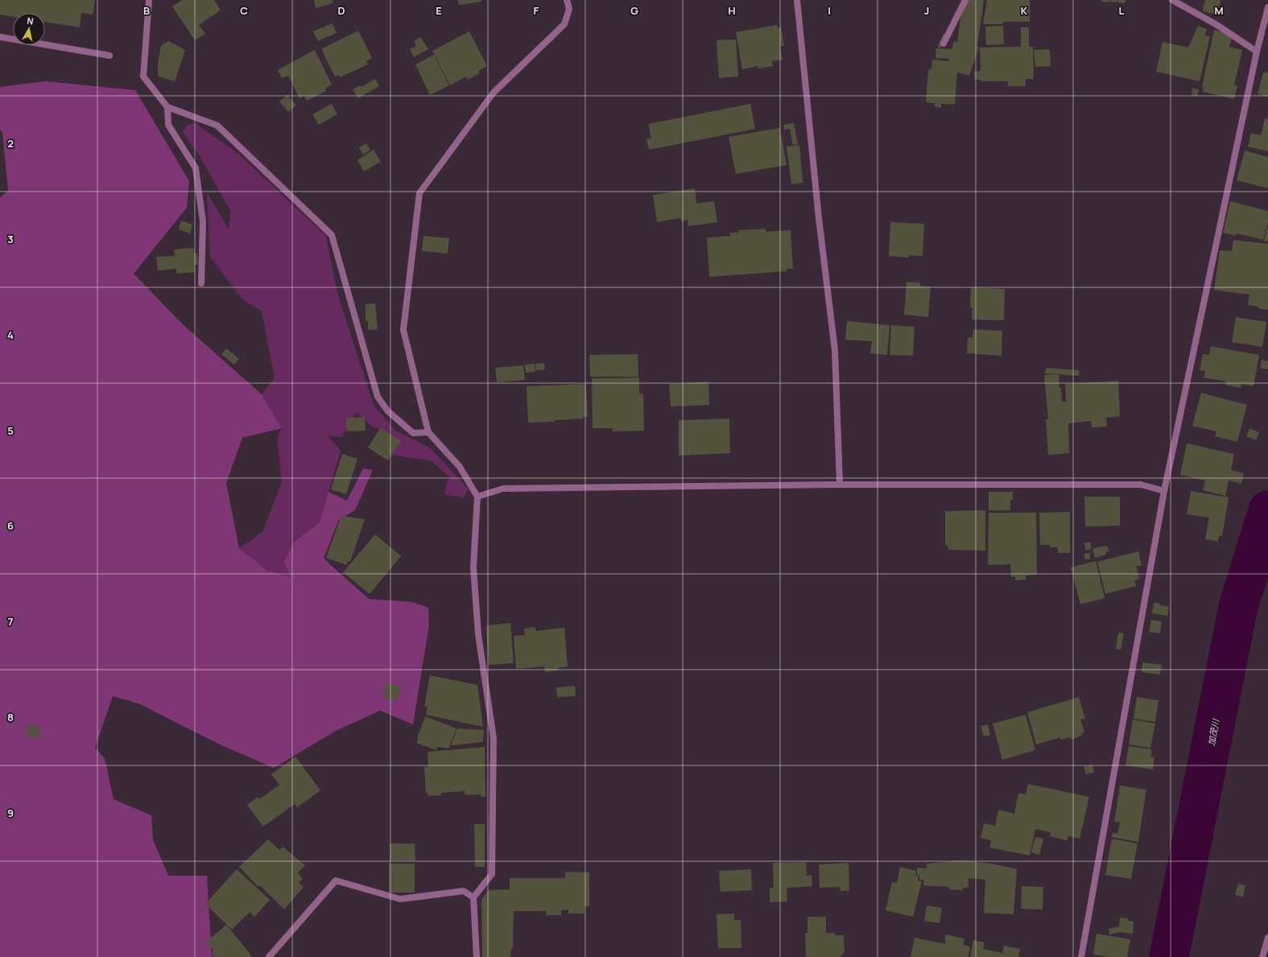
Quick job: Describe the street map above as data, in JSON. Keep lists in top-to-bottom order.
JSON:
{
  "water": ["加茂川"],
  "north": "top",
  "grid": {
    "columns": [
      "B",
      "C",
      "D",
      "E",
      "F",
      "G",
      "H",
      "I",
      "J",
      "K",
      "L",
      "M"
    ],
    "rows": [
      "2",
      "3",
      "4",
      "5",
      "6",
      "7",
      "8",
      "9"
    ]
  }
}
